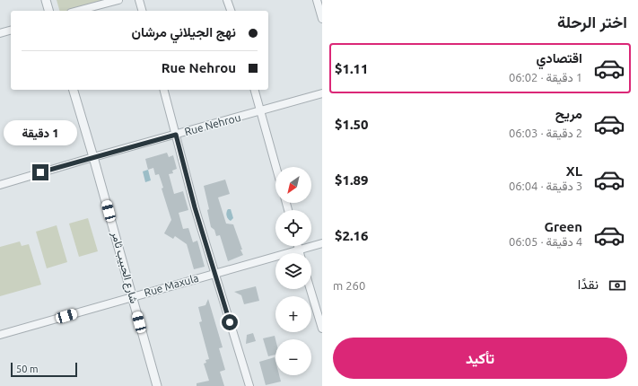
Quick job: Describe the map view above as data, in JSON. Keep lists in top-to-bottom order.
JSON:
{
  "streets": {
    "street": ["Rue Nehrou", "شارع الحبيب ثامر", "Rue Maxula"]
  },
  "crossings": [
    ["Rue Nehrou", "شارع الحبيب ثامر"],
    ["شارع الحبيب ثامر", "Rue Maxula"]
  ],
  "scale_bar": "50 m",
  "north": "bottom left",
  "page": {
    "heading": "اختر الرحلة",
    "banner": ["نهج الجيلاني مرشان", "Rue Nehrou"],
    "list": [
      {
        "name": "اقتصادي",
        "note": "1 دقيقة · 06:02",
        "value": "$1.11"
      },
      {
        "name": "مريح",
        "note": "2 دقيقة · 06:03",
        "value": "$1.50"
      },
      {
        "name": "XL",
        "note": "3 دقيقة · 06:04",
        "value": "$1.89"
      },
      {
        "name": "Green",
        "note": "4 دقيقة · 06:05",
        "value": "$2.16"
      }
    ],
    "bubble": "1 دقيقة",
    "map_buttons": ["+", "−"],
    "pay": ["نقدًا", "260 m"],
    "buttons": "تأكيد",
    "scale": "50 m"
  }
}
